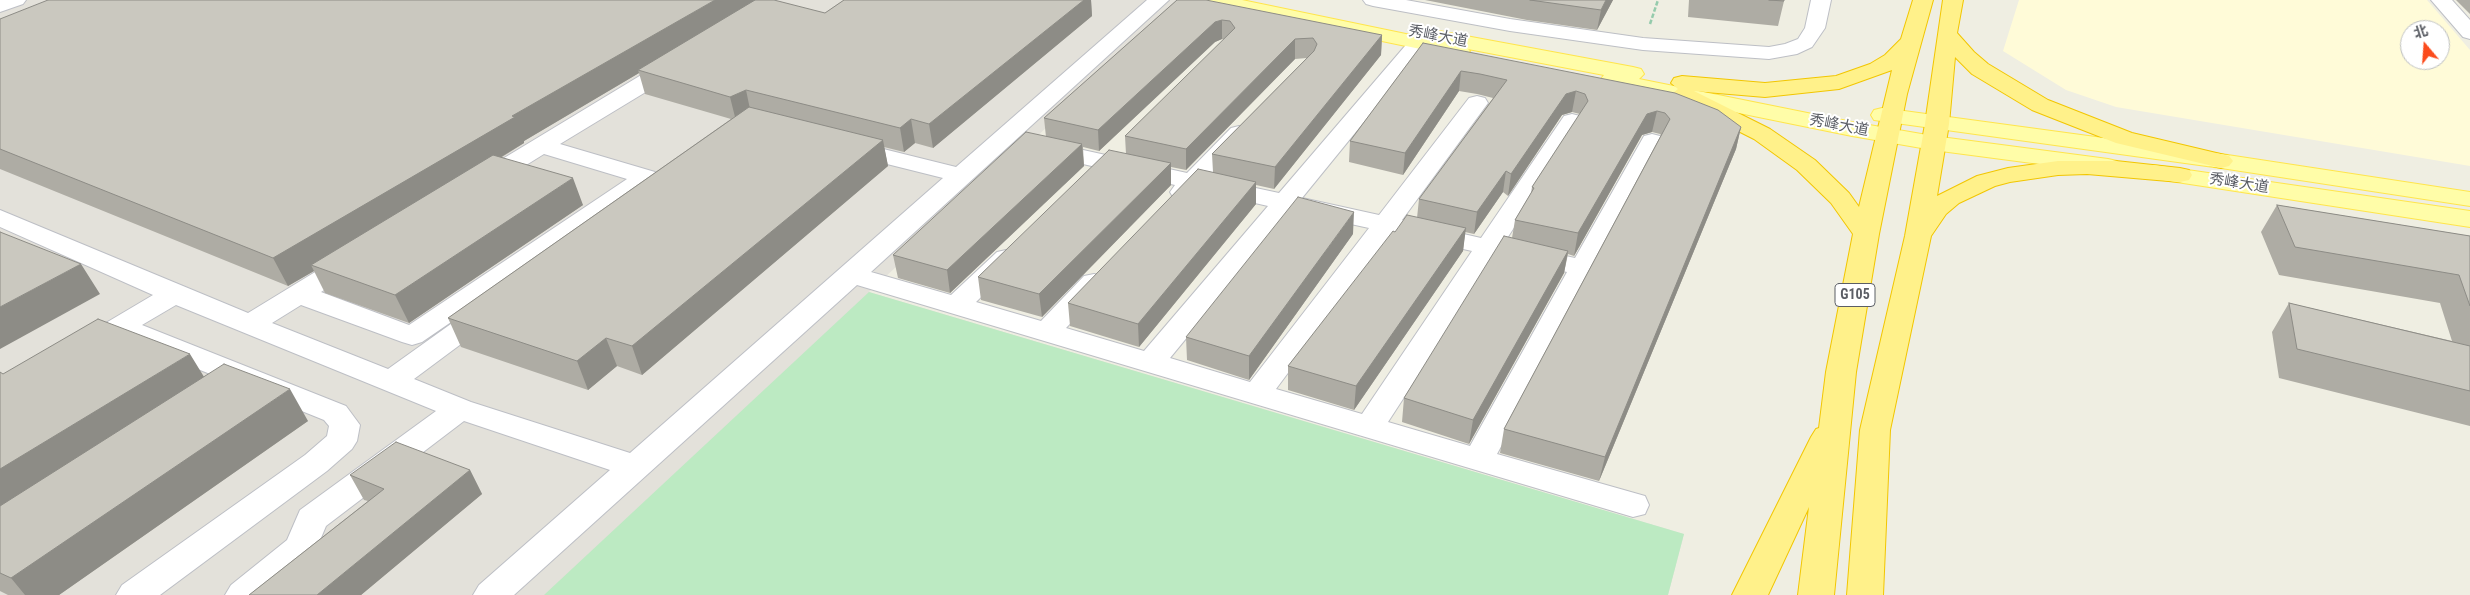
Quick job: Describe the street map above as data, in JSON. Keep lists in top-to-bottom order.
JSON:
{
  "streets": {
    "highway": ["G105"],
    "main road": ["秀峰大道"]
  },
  "crossings": [
    ["秀峰大道", "G105"]
  ],
  "north": "top"
}
